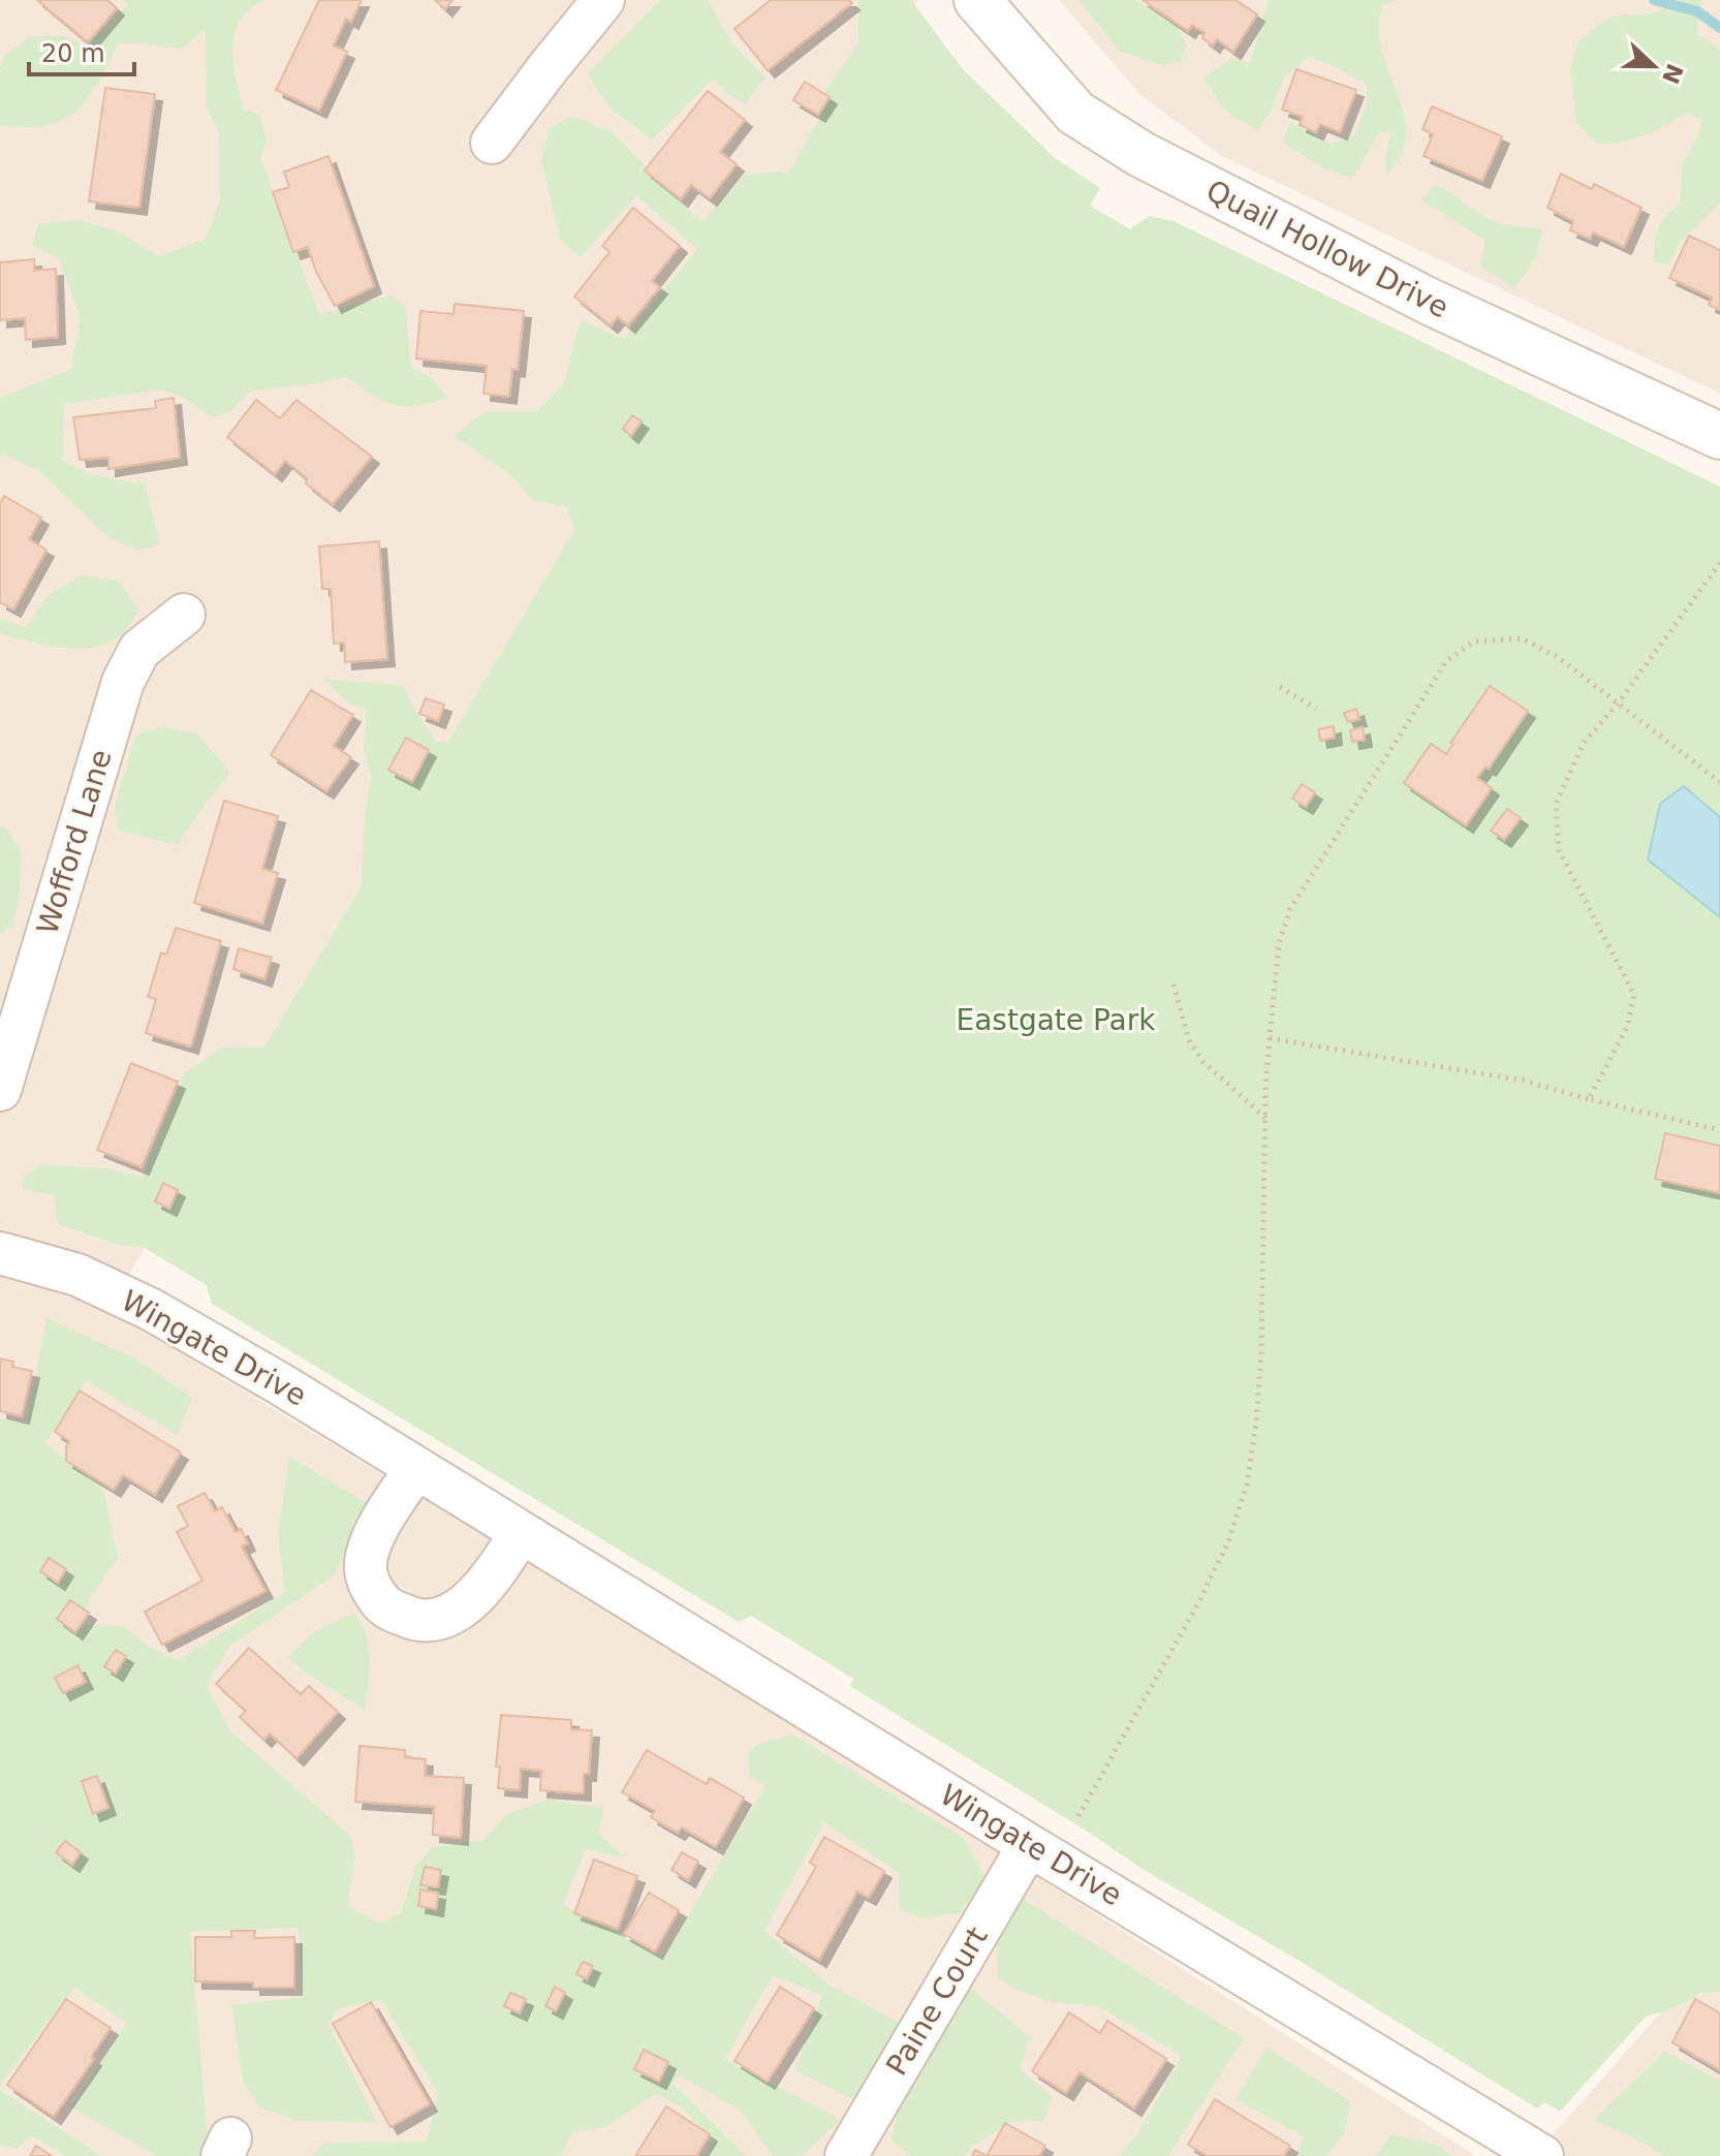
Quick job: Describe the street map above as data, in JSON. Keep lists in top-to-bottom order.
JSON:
{
  "streets": {
    "street": [
      "Quail Hollow Drive",
      "Wofford Lane",
      "Wingate Drive",
      "Paine Court"
    ]
  },
  "crossings": [
    ["Wingate Drive", "Paine Court"]
  ],
  "parks": ["Eastgate Park"],
  "scale_bar": "20 m",
  "north": "right"
}
